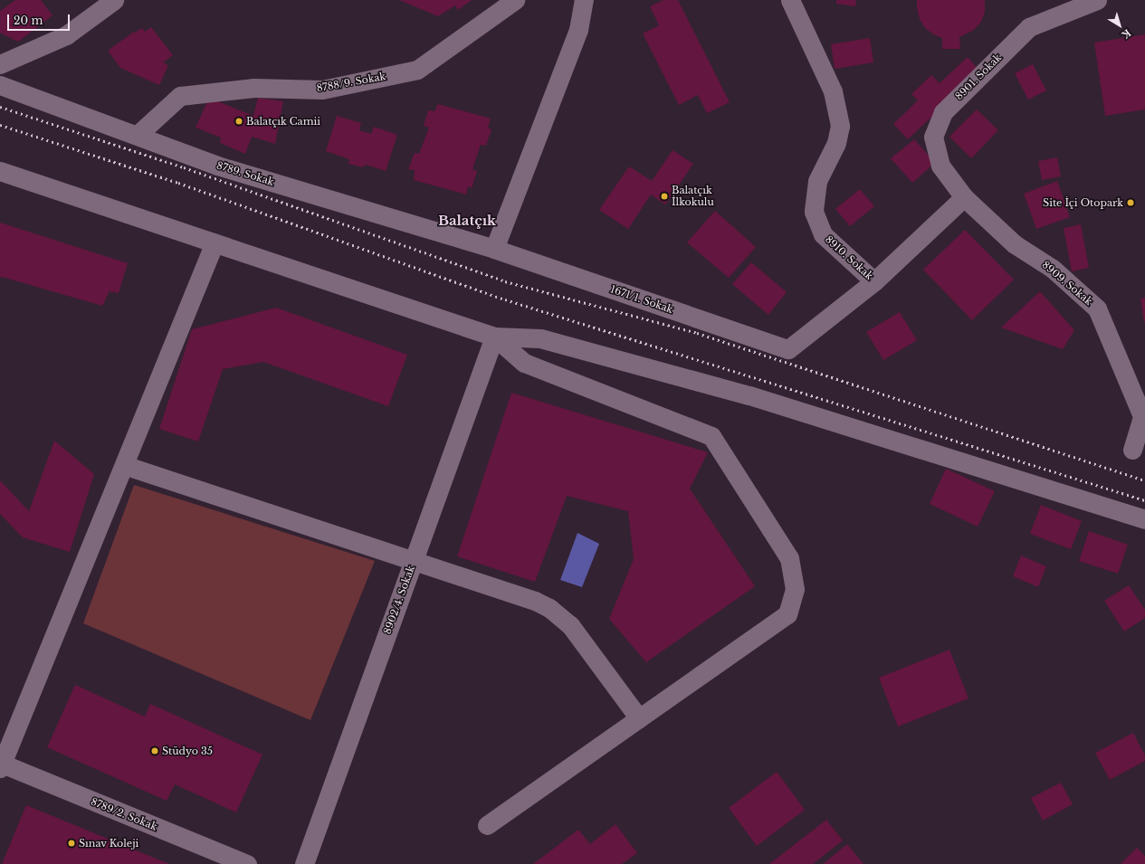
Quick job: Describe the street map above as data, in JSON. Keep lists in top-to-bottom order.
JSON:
{
  "streets": {
    "street": [
      "8901. Sokak",
      "8788/9. Sokak",
      "8789. Sokak",
      "8910. Sokak",
      "8909. Sokak",
      "1671/1. Sokak",
      "8902/4. Sokak",
      "8789/2. Sokak"
    ]
  },
  "crossings": [
    ["8901. Sokak", "8910. Sokak"],
    ["8901. Sokak", "8909. Sokak"],
    ["8788/9. Sokak", "8789. Sokak"],
    ["8789. Sokak", "1671/1. Sokak"],
    ["8910. Sokak", "8909. Sokak"],
    ["8910. Sokak", "1671/1. Sokak"]
  ],
  "districts": ["Balatçık"],
  "places": [
    "Balatçık Camii",
    "Balatçık İlkokulu",
    "Site İçi Otopark",
    "Stüdyo 35",
    "Sınav Koleji"
  ],
  "scale_bar": "20 m",
  "north": "bottom right"
}
